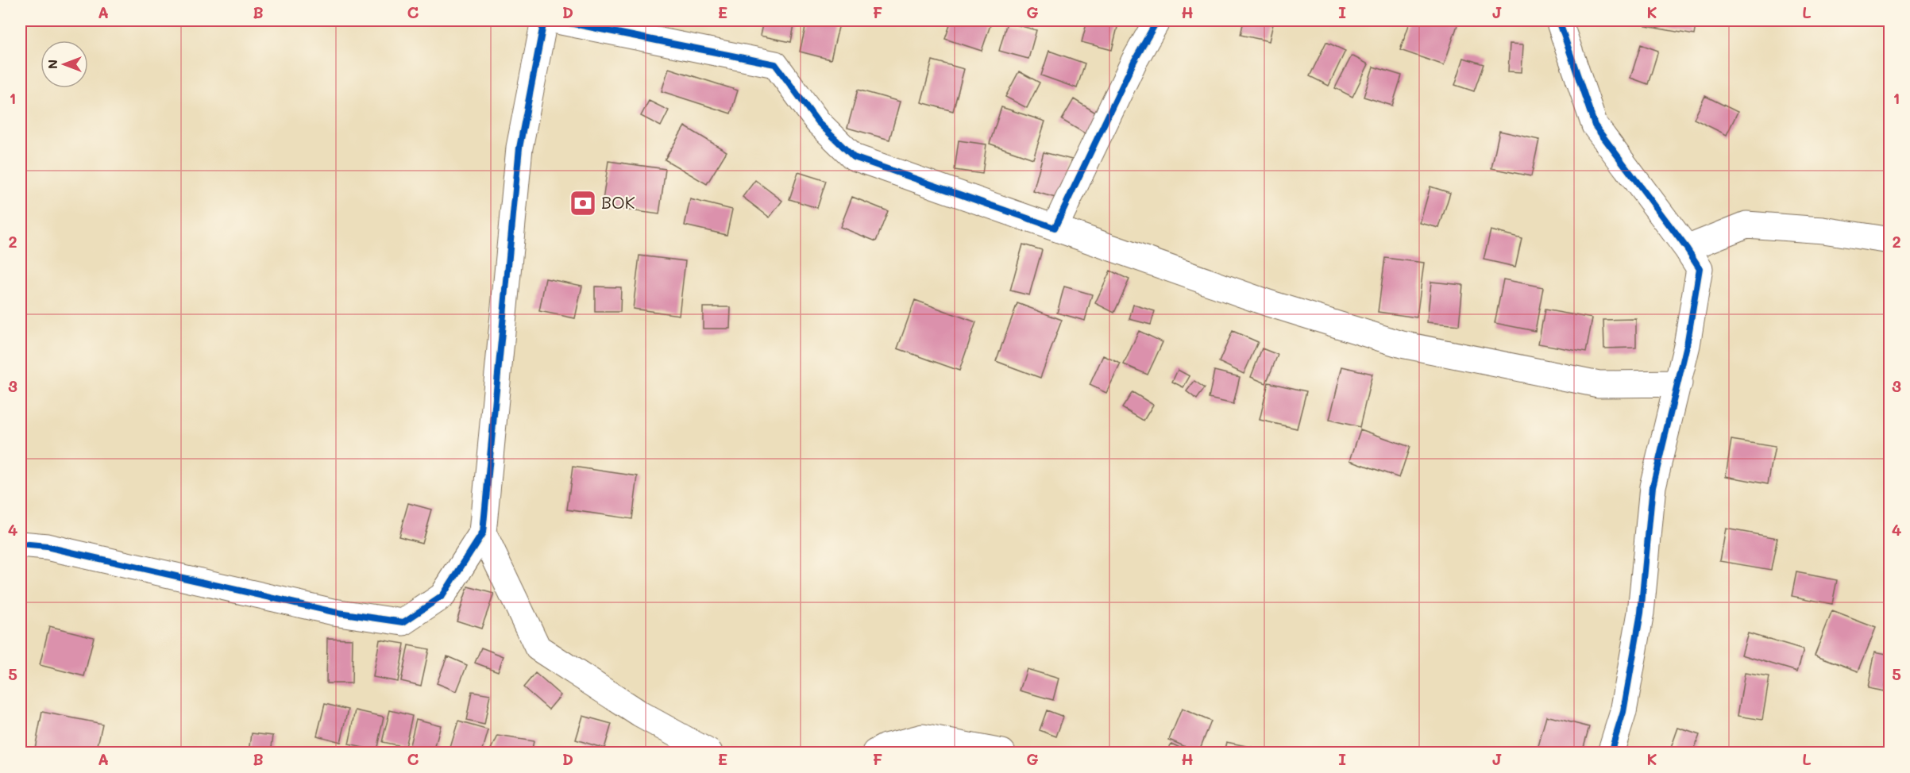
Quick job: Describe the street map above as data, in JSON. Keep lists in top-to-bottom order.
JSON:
{
  "places": {
    "bank": ["BOK"]
  },
  "north": "left",
  "grid": {
    "columns": [
      "A",
      "B",
      "C",
      "D",
      "E",
      "F",
      "G",
      "H",
      "I",
      "J",
      "K",
      "L"
    ],
    "rows": [
      "1",
      "2",
      "3",
      "4",
      "5"
    ]
  }
}
